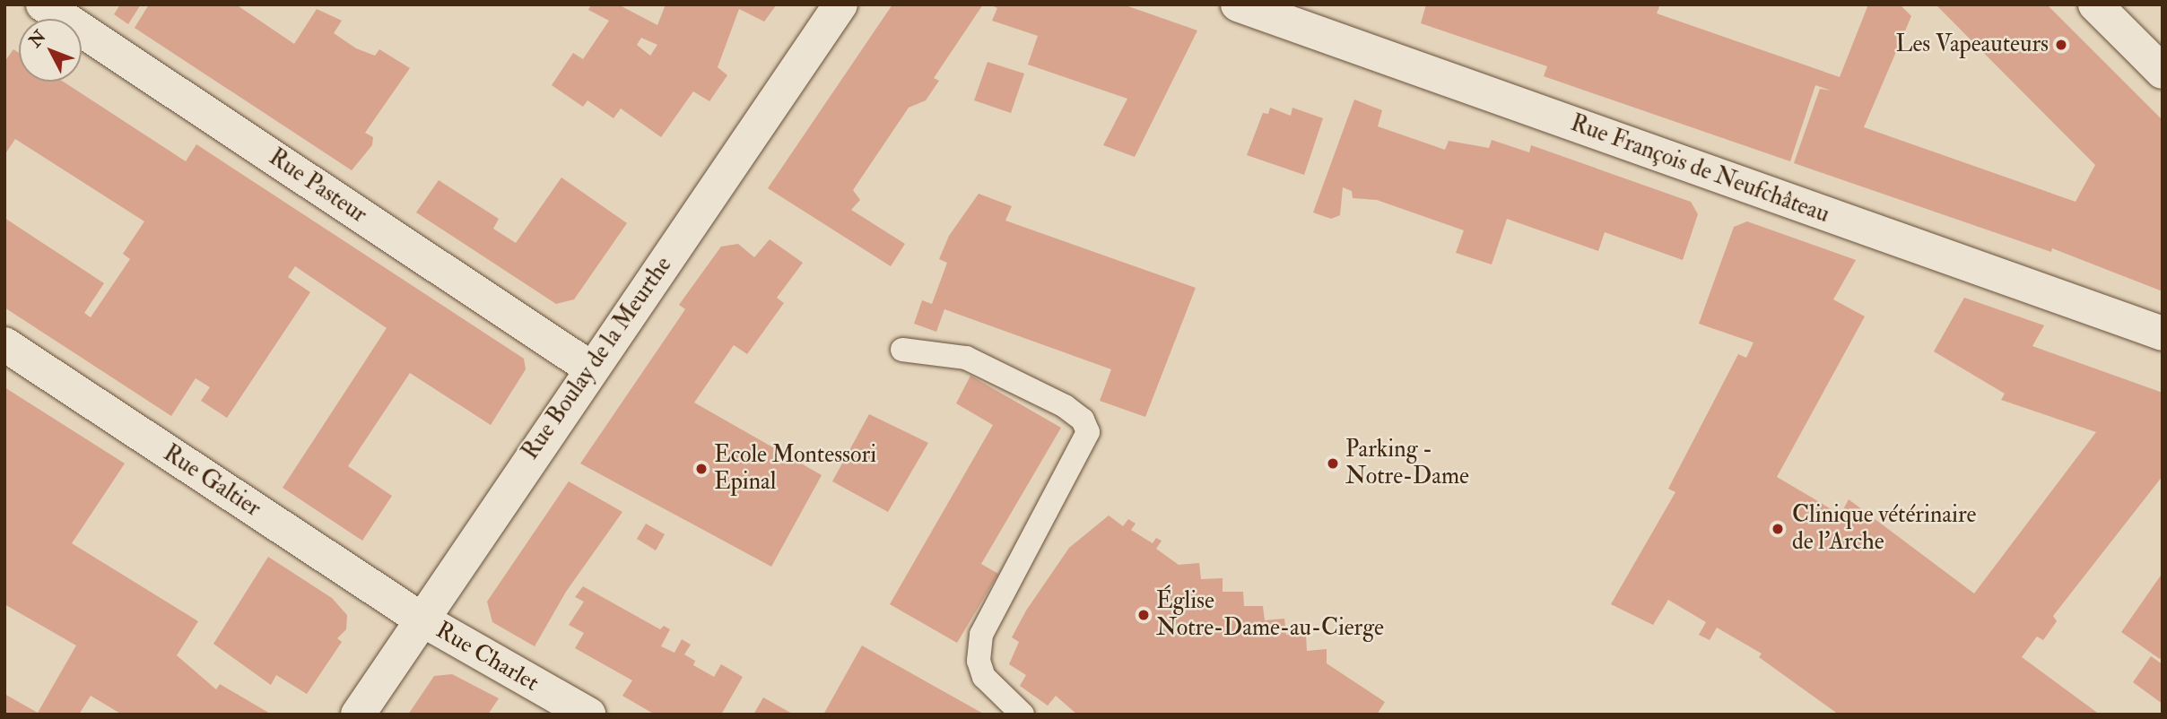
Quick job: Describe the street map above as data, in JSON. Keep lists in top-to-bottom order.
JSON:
{
  "streets": {
    "street": [
      "Rue François de Neufchâteau",
      "Rue Pasteur",
      "Rue Boulay de la Meurthe",
      "Rue Galtier",
      "Rue Charlet"
    ]
  },
  "crossings": [
    ["Rue Pasteur", "Rue Boulay de la Meurthe"],
    ["Rue Boulay de la Meurthe", "Rue Galtier"],
    ["Rue Boulay de la Meurthe", "Rue Charlet"],
    ["Rue Galtier", "Rue Charlet"]
  ],
  "places": [
    "Les Vapeauteurs",
    "Parking - Notre-Dame",
    "Ecole Montessori Epinal",
    "Clinique vétérinaire de l'Arche",
    "Église Notre-Dame-au-Cierge"
  ],
  "north": "top left"
}
